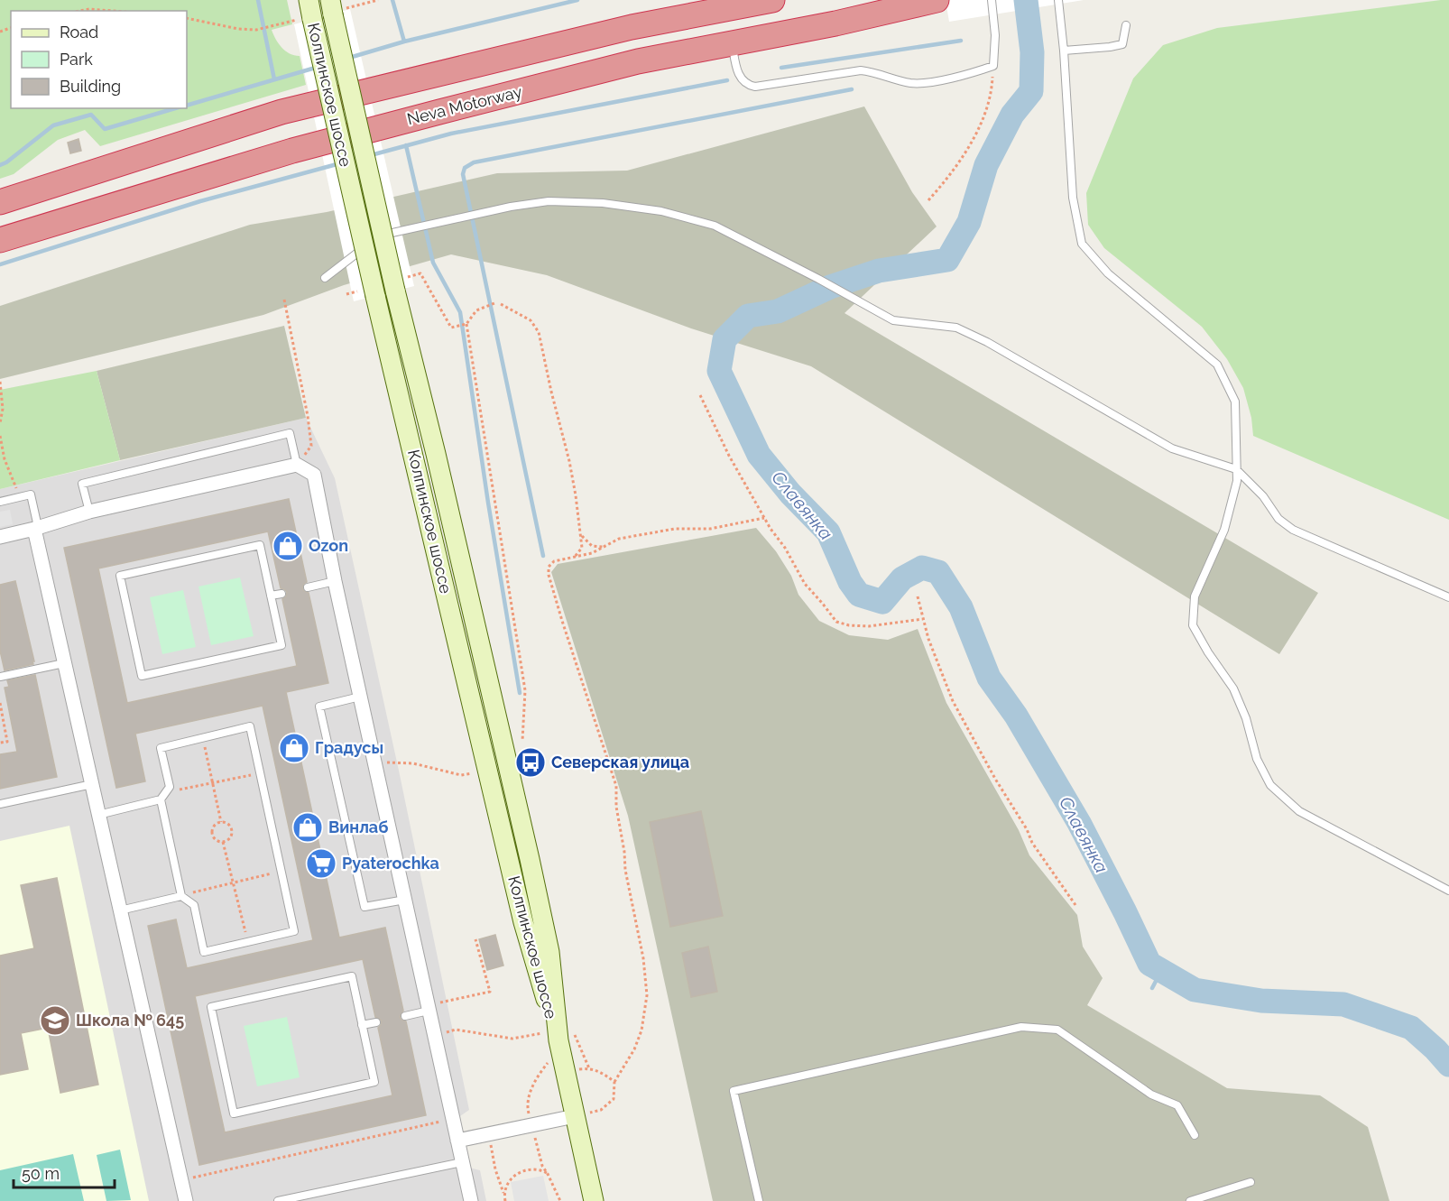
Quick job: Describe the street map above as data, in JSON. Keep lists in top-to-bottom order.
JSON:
{
  "streets": {
    "highway": ["Neva Motorway"],
    "main road": ["Колпинское шоссе"]
  },
  "water": ["Славянка"],
  "places": {
    "shop": ["Ozon", "Градусы", "Винлаб"],
    "bus stop": ["Северская улица"],
    "supermarket": ["Pyaterochka"],
    "school or university": ["Школа № 645"]
  },
  "legend": ["Road", "Park", "Building"],
  "scale_bar": "50 m"
}
